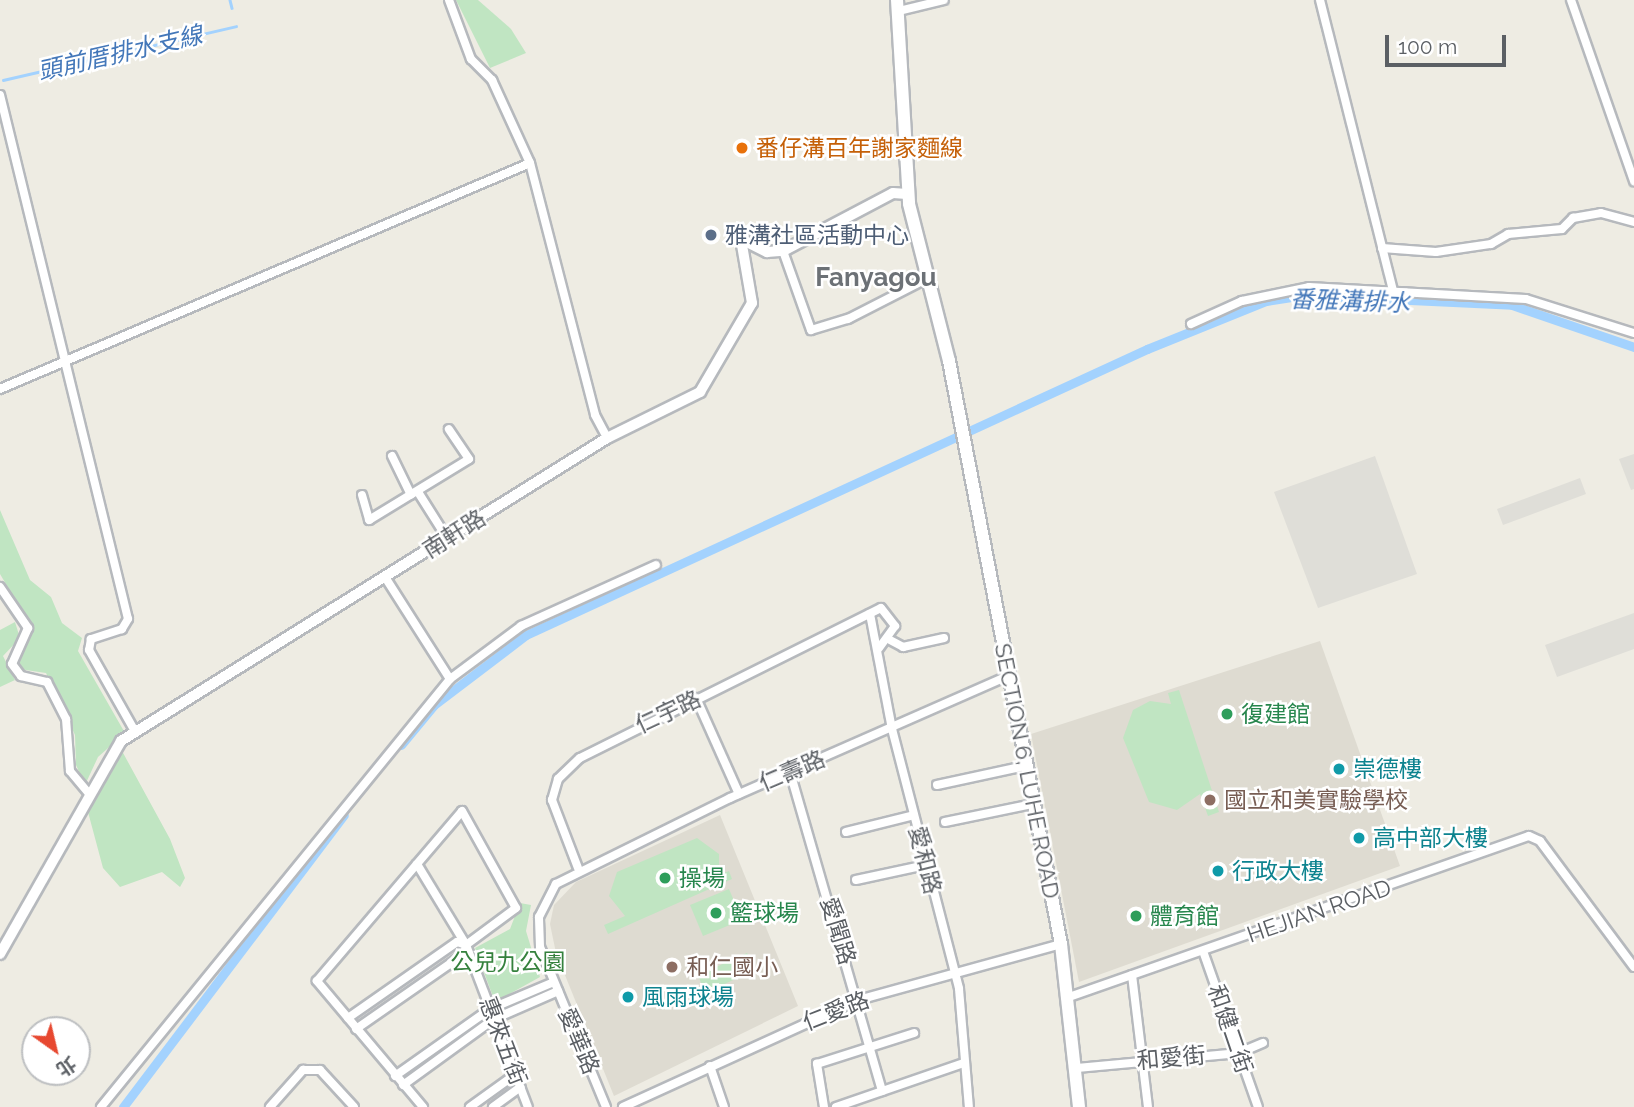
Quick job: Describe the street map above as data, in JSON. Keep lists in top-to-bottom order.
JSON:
{
  "streets": {
    "main road": ["SECTION 6, LUHE ROAD"],
    "street": [
      "南軒路",
      "仁宇路",
      "仁壽路",
      "愛和路",
      "HEJIAN ROAD",
      "愛聞路",
      "仁愛路",
      "和健二街",
      "惠來五街",
      "愛華路",
      "和愛街"
    ]
  },
  "crossings": [
    ["仁宇路", "仁壽路"],
    ["仁宇路", "愛和路"],
    ["仁宇路", "愛華路"],
    ["仁壽路", "SECTION 6, LUHE ROAD"],
    ["仁壽路", "愛和路"],
    ["仁壽路", "愛聞路"],
    ["仁壽路", "愛華路"],
    ["SECTION 6, LUHE ROAD", "HEJIAN ROAD"],
    ["SECTION 6, LUHE ROAD", "仁愛路"],
    ["SECTION 6, LUHE ROAD", "和愛街"],
    ["愛和路", "仁愛路"],
    ["HEJIAN ROAD", "和健二街"],
    ["愛聞路", "仁愛路"],
    ["和健二街", "和愛街"]
  ],
  "districts": ["Fanyagou"],
  "water": ["頭前厝排水支線", "番雅溝排水"],
  "parks": ["公兒九公園"],
  "places": [
    "番仔溝百年謝家麵線",
    "雅溝社區活動中心",
    "復建館",
    "崇德樓",
    "國立和美實驗學校",
    "高中部大樓",
    "行政大樓",
    "操場",
    "籃球場",
    "體育館",
    "和仁國小",
    "風雨球場"
  ],
  "scale_bar": "100 m",
  "north": "bottom right"
}
